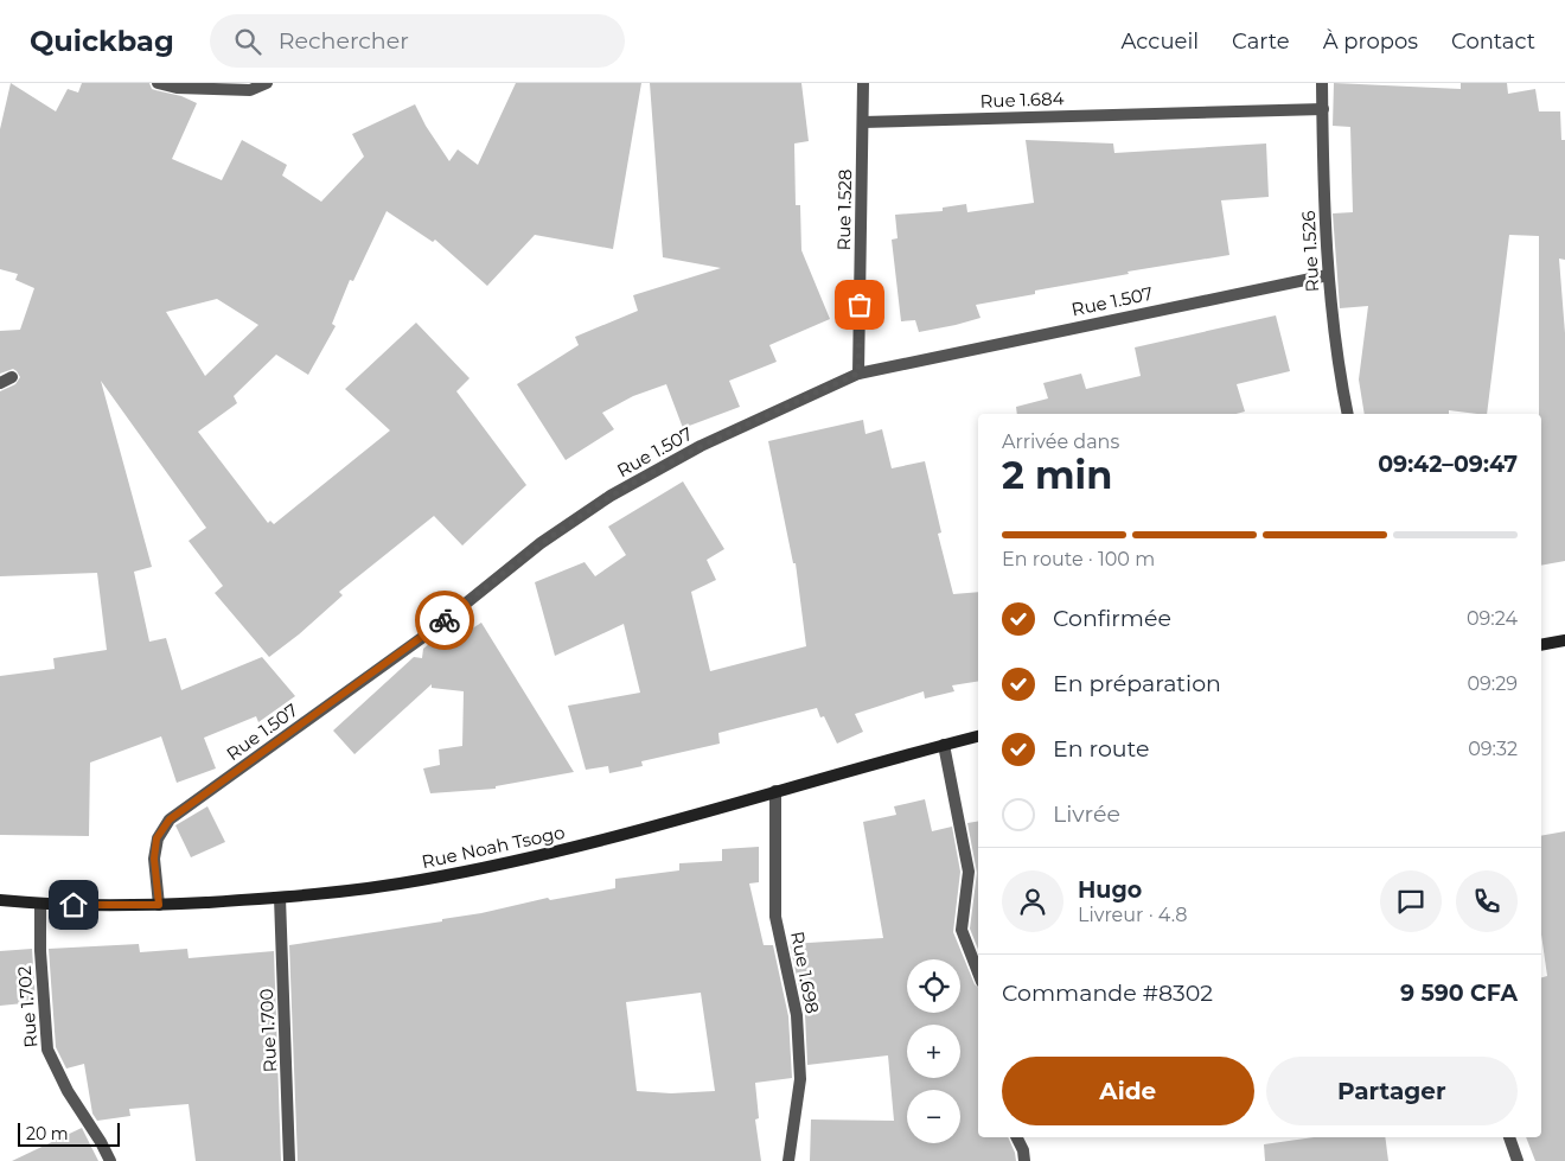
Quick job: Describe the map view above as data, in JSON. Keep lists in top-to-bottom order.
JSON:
{
  "streets": {
    "main road": ["Rue Noah Tsogo"],
    "street": [
      "Rue 1.684",
      "Rue 1.528",
      "Rue 1.526",
      "Rue 1.507",
      "Rue 1.698",
      "Rue 1.702",
      "Rue 1.700"
    ]
  },
  "crossings": [
    ["Rue 1.684", "Rue 1.528"],
    ["Rue 1.684", "Rue 1.526"],
    ["Rue 1.528", "Rue 1.507"],
    ["Rue 1.526", "Rue 1.507"],
    ["Rue 1.507", "Rue Noah Tsogo"],
    ["Rue Noah Tsogo", "Rue 1.698"],
    ["Rue Noah Tsogo", "Rue 1.702"],
    ["Rue Noah Tsogo", "Rue 1.700"]
  ],
  "scale_bar": "20 m",
  "page": {
    "header": "Quickbag",
    "search": "Rechercher",
    "nav": [
      "Accueil",
      "Carte",
      "À propos",
      "Contact"
    ],
    "heading": ["2 min", "Arrivée dans", "09:42–09:47"],
    "panel": [
      "Hugo",
      "Livreur · 4.8",
      "Commande #8302",
      "9 590 CFA"
    ],
    "bar": "En route · 100 m",
    "list": [
      ["Confirmée", "09:24"],
      ["En préparation", "09:29"],
      ["En route", "09:32"],
      "Livrée"
    ],
    "map_buttons": ["+", "−"],
    "buttons": ["Aide", "Partager"],
    "scale": "20 m"
  }
}
